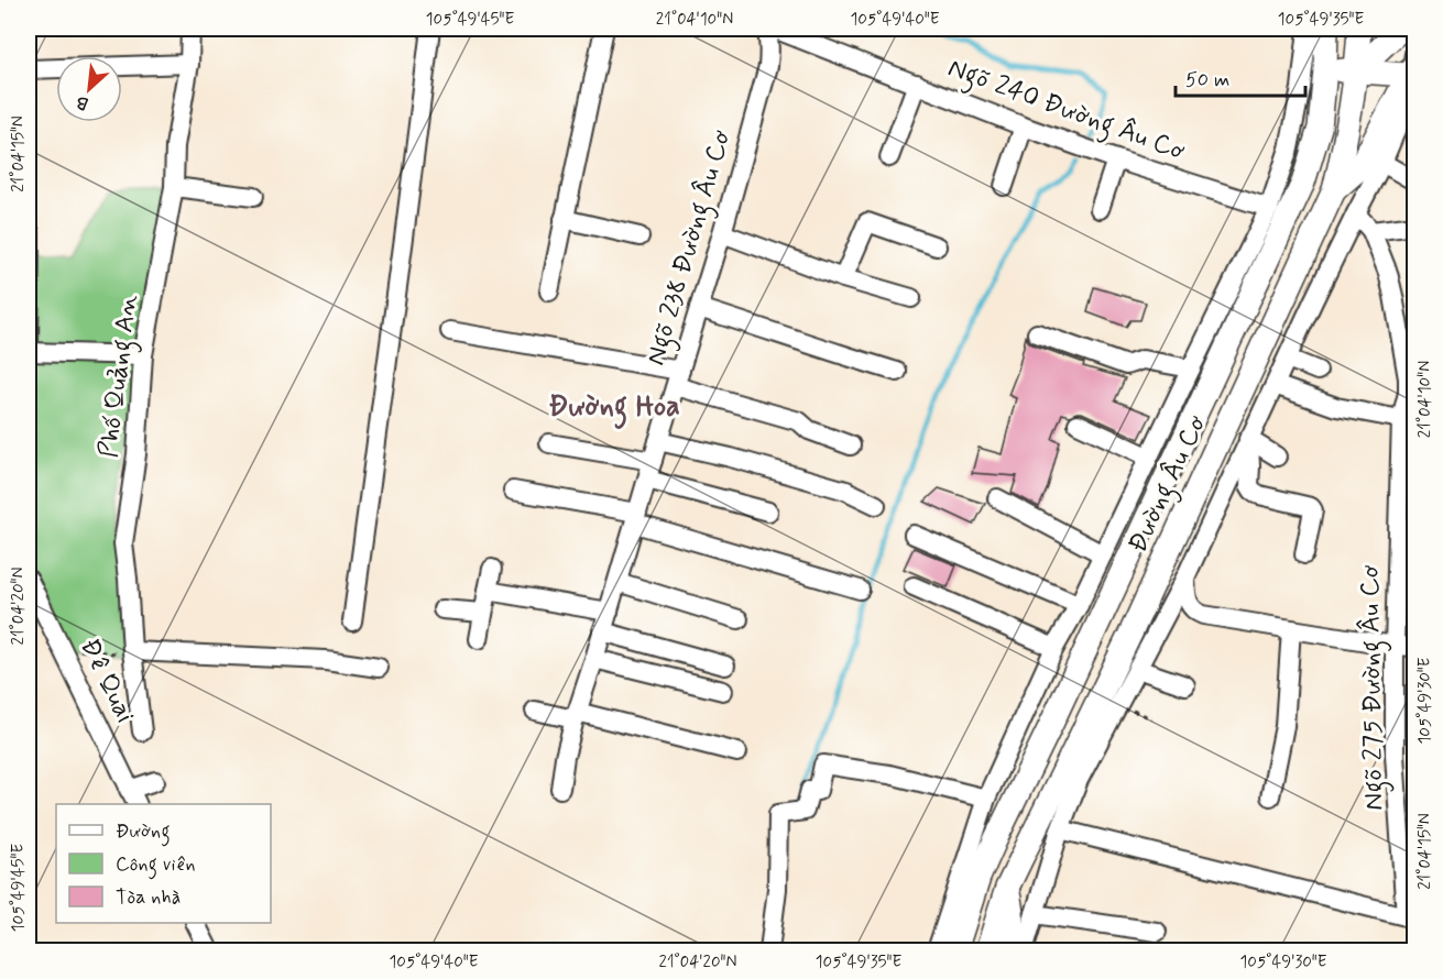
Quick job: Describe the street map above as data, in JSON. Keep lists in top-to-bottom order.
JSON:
{
  "streets": {
    "main road": ["Đường Âu Cơ"],
    "street": [
      "Ngõ 240 Đường Âu Cơ",
      "Ngõ 238 Đường Âu Cơ",
      "Phố Quảng An",
      "Đê Quai",
      "Ngõ 275 Đường Âu Cơ"
    ]
  },
  "crossings": [
    ["Ngõ 240 Đường Âu Cơ", "Đường Âu Cơ"],
    ["Đường Âu Cơ", "Ngõ 275 Đường Âu Cơ"]
  ],
  "districts": ["Đường Hoa"],
  "legend": ["Đường", "Công viên", "Tòa nhà"],
  "scale_bar": "50 m",
  "north": "bottom left",
  "coordinates": [
    "105°49'45\"E",
    "21°04'10\"N",
    "105°49'40\"E",
    "105°49'35\"E",
    "21°04'15\"N",
    "21°04'20\"N",
    "105°49'30\"E"
  ]
}
